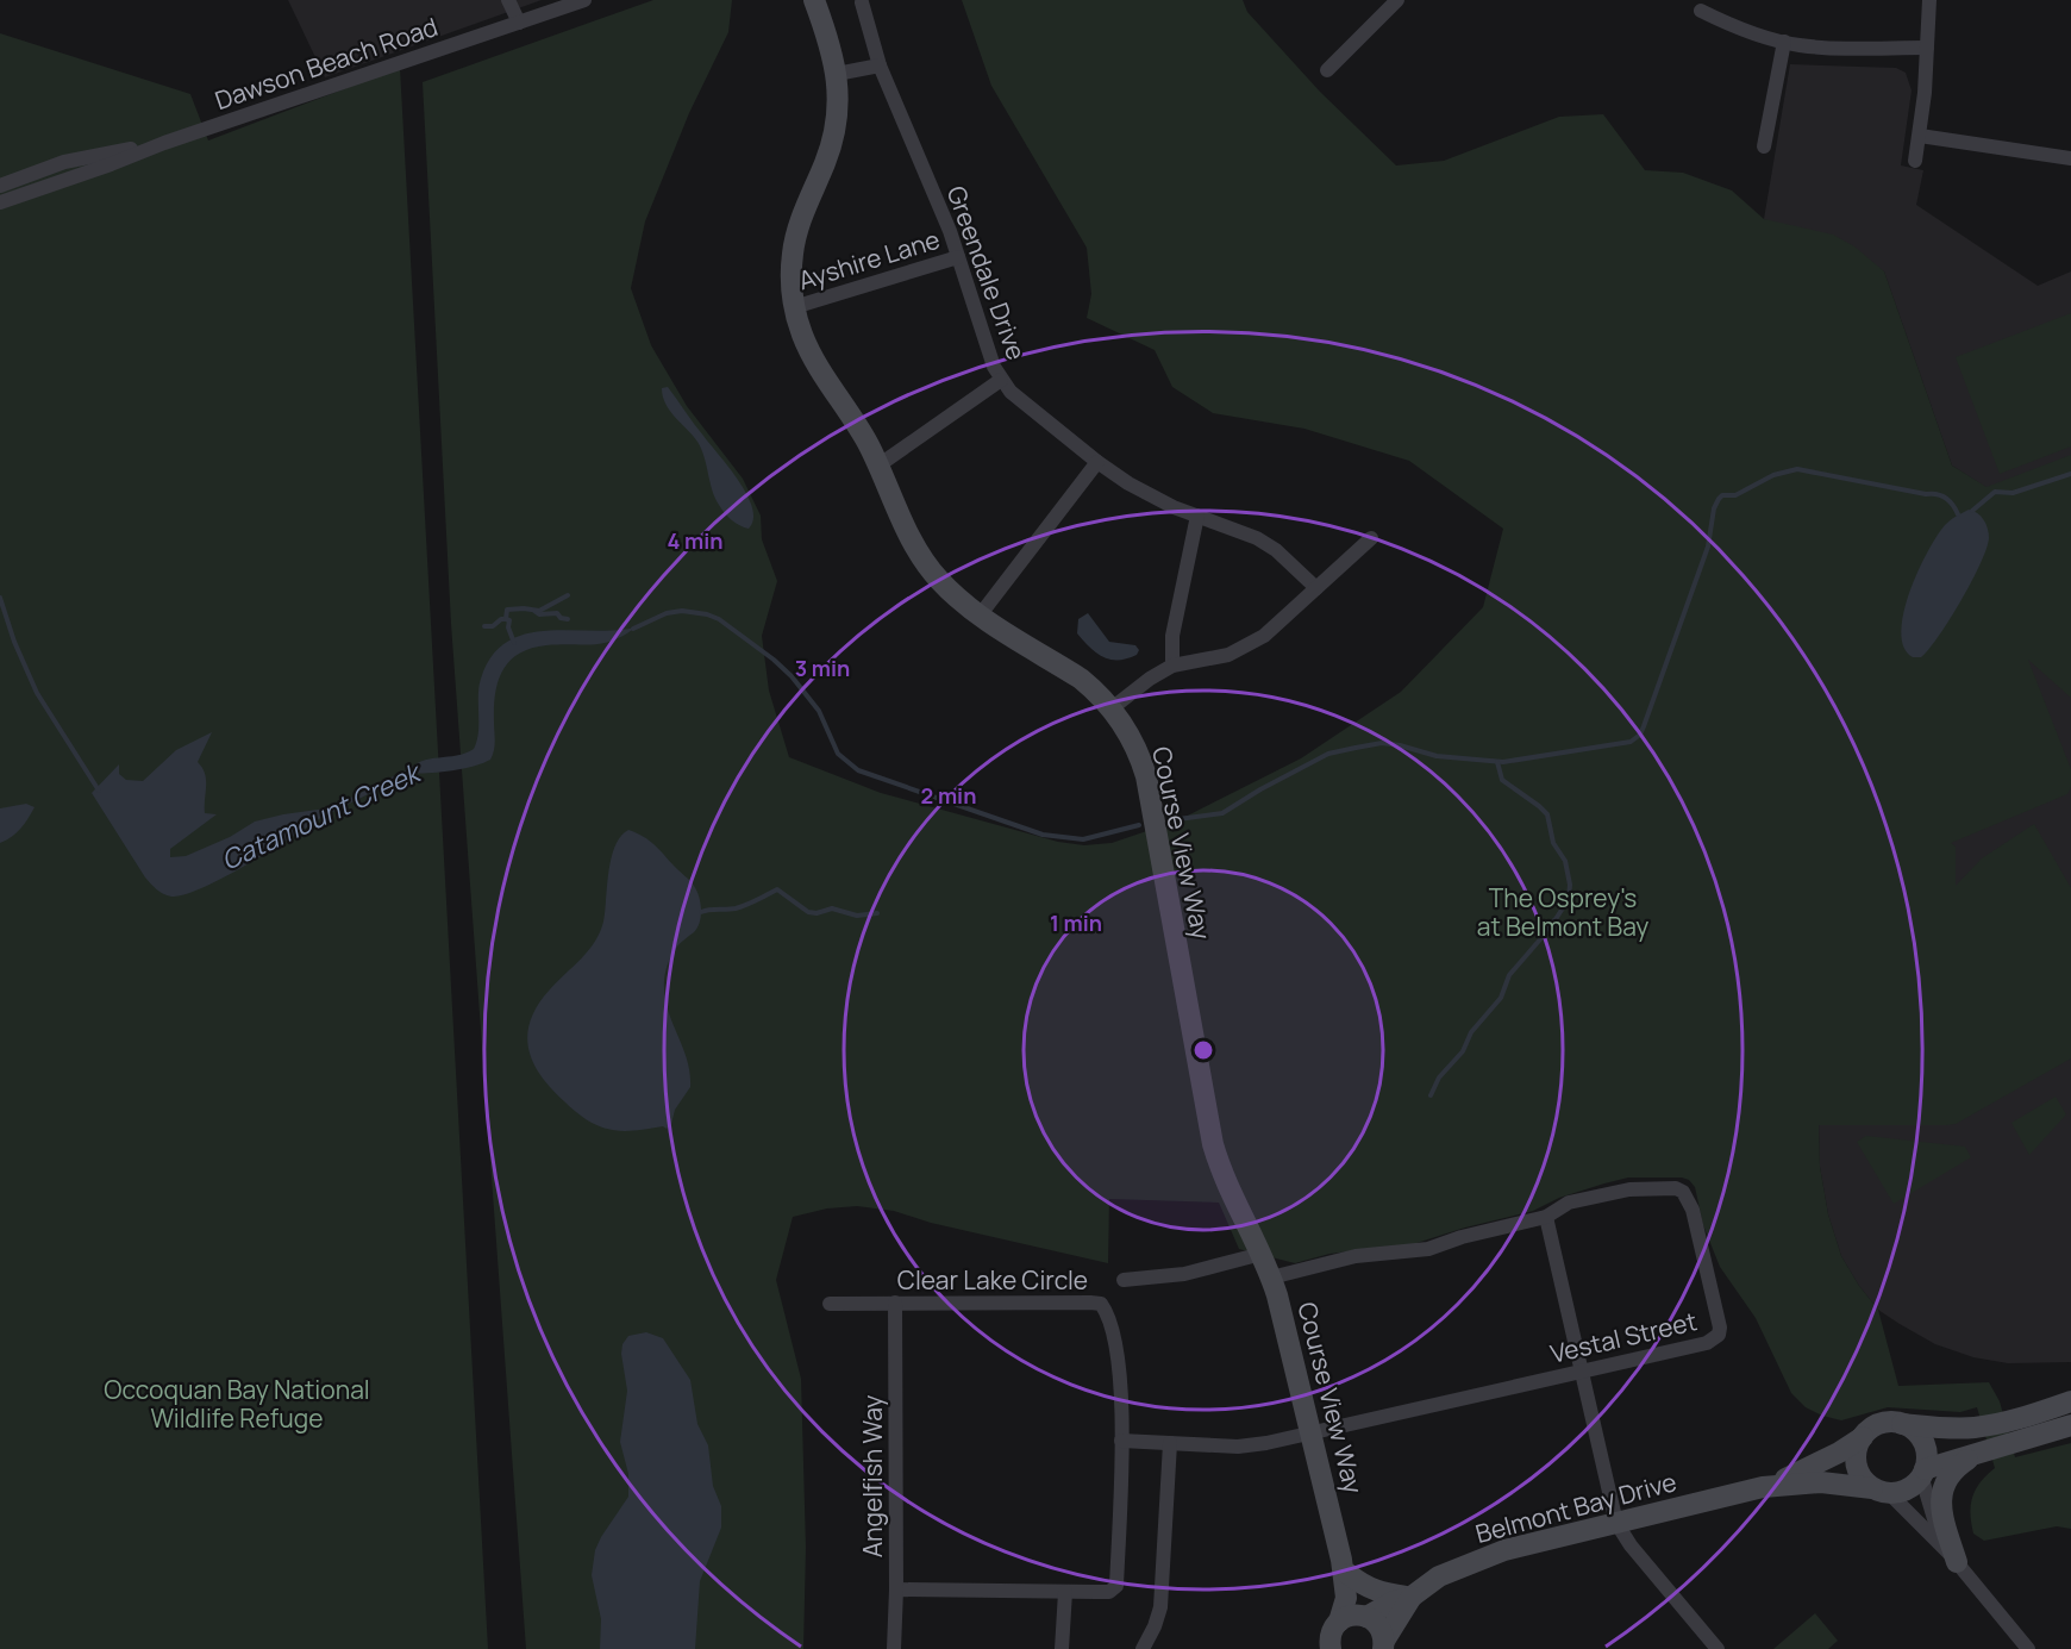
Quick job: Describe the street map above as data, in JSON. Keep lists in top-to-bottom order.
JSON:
{
  "streets": {
    "street": [
      "Dawson Beach Road",
      "Ayshire Lane",
      "Greendale Drive",
      "Course View Way",
      "Clear Lake Circle",
      "Vestal Street",
      "Angelfish Way",
      "Belmont Bay Drive"
    ]
  },
  "crossings": [
    ["Ayshire Lane", "Greendale Drive"],
    ["Ayshire Lane", "Course View Way"],
    ["Course View Way", "Vestal Street"],
    ["Course View Way", "Belmont Bay Drive"],
    ["Clear Lake Circle", "Angelfish Way"]
  ],
  "water": ["Catamount Creek"],
  "parks": ["The Osprey's at Belmont Bay", "Occoquan Bay National Wildlife Refuge"],
  "rings": [
    "4 min",
    "3 min",
    "2 min",
    "1 min"
  ]
}
